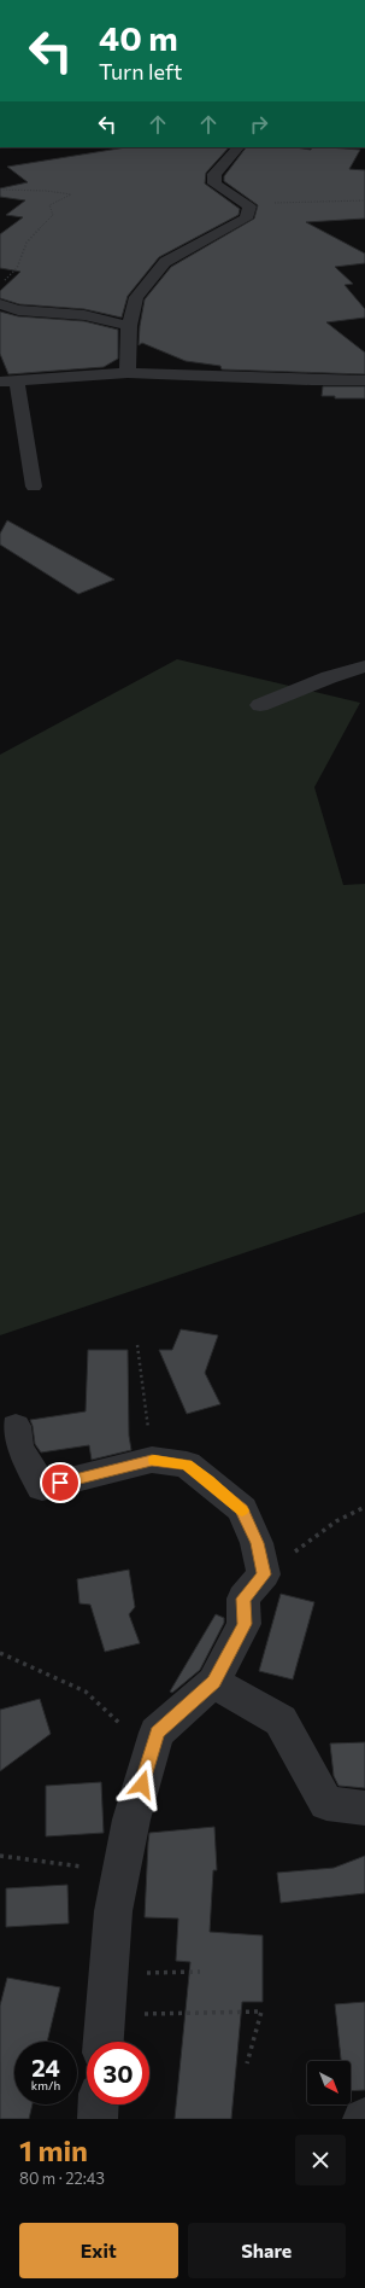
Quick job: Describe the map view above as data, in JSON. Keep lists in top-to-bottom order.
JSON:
{
  "north": "bottom right",
  "page": {
    "turn": ["40 m", "Turn left"],
    "speed": "24 km/h",
    "limit": "30",
    "heading": ["1 min", "80 m · 22:43"],
    "buttons": ["Exit", "Share"]
  }
}
